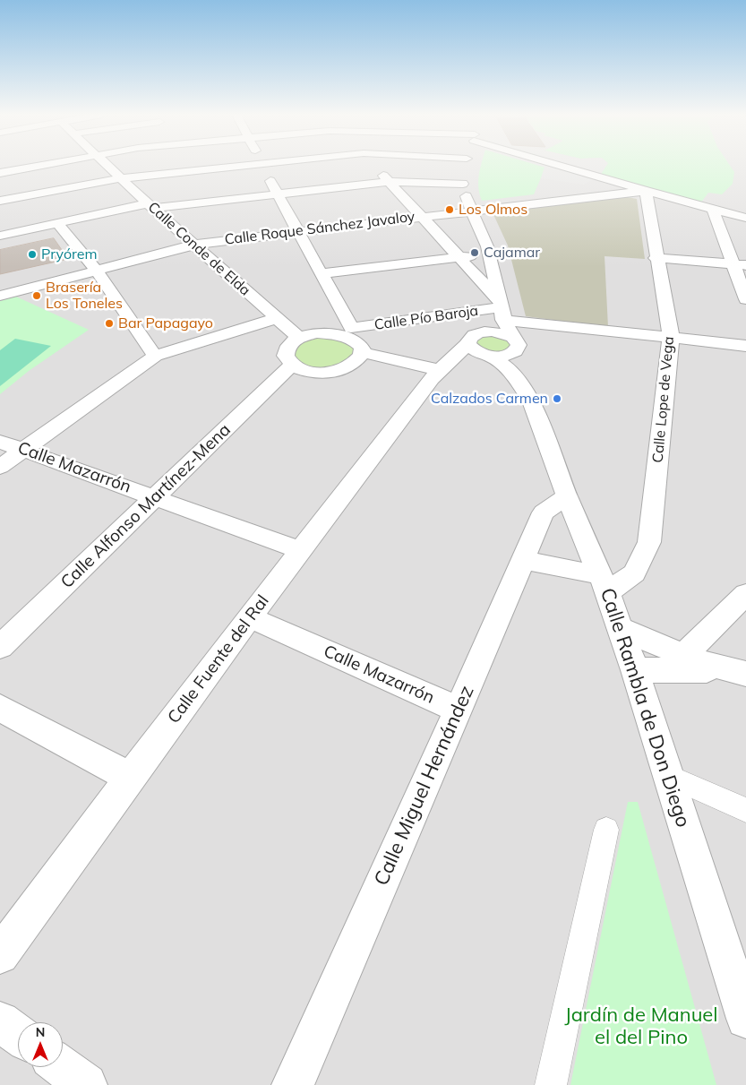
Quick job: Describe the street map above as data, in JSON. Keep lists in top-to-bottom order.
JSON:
{
  "streets": {
    "street": [
      "Calle Roque Sánchez Javaloy",
      "Calle Conde de Elda",
      "Calle Pío Baroja",
      "Calle Lope de Vega",
      "Calle Mazarrón",
      "Calle Alfonso Martínez-Mena",
      "Calle Fuente del Ral",
      "Calle Rambla de Don Diego",
      "Calle Miguel Hernández"
    ]
  },
  "crossings": [
    ["Calle Roque Sánchez Javaloy", "Calle Conde de Elda"],
    ["Calle Roque Sánchez Javaloy", "Calle Lope de Vega"],
    ["Calle Conde de Elda", "Calle Pío Baroja"],
    ["Calle Pío Baroja", "Calle Lope de Vega"],
    ["Calle Pío Baroja", "Calle Fuente del Ral"],
    ["Calle Lope de Vega", "Calle Rambla de Don Diego"],
    ["Calle Mazarrón", "Calle Alfonso Martínez-Mena"],
    ["Calle Mazarrón", "Calle Fuente del Ral"],
    ["Calle Mazarrón", "Calle Miguel Hernández"],
    ["Calle Rambla de Don Diego", "Calle Miguel Hernández"]
  ],
  "parks": ["Jardín de Manuel el del Pino"],
  "places": [
    "Los Olmos",
    "Cajamar",
    "Pryórem",
    "Brasería Los Toneles",
    "Bar Papagayo",
    "Calzados Carmen"
  ],
  "north": "top"
}
